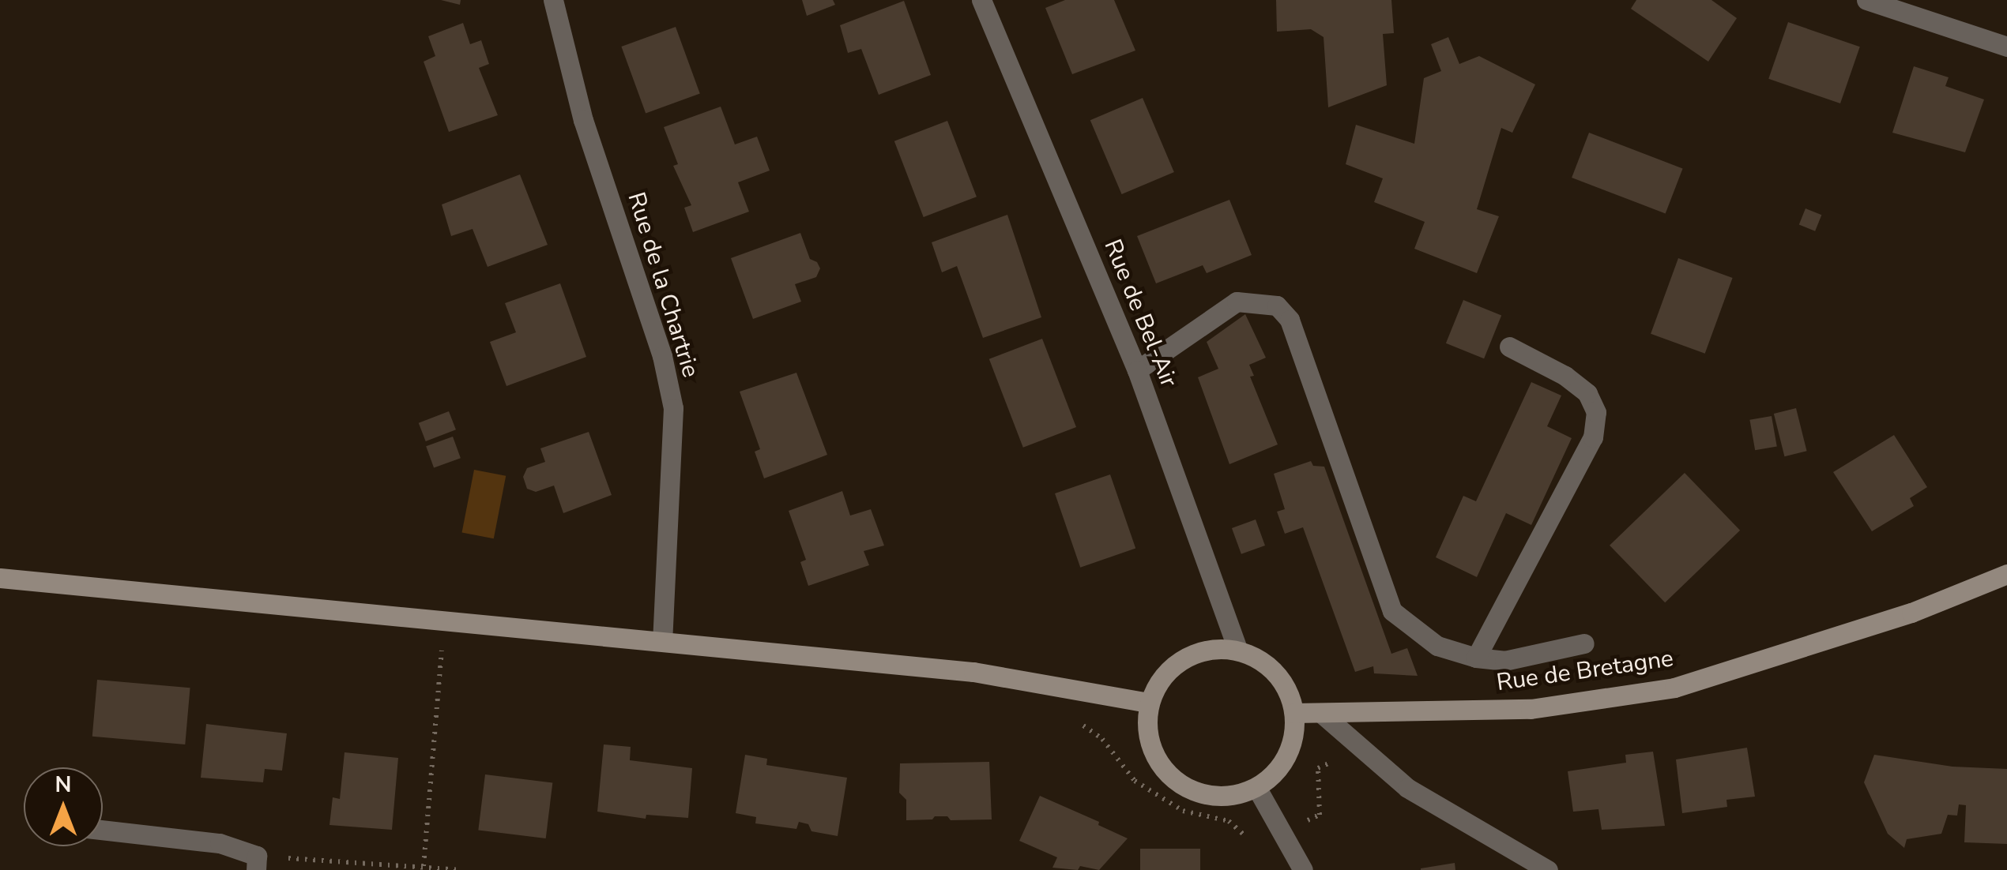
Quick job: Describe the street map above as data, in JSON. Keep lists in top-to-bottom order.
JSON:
{
  "streets": {
    "street": ["Rue de la Chartrie", "Rue de Bel-Air", "Rue de Bretagne"]
  },
  "crossings": [
    ["Rue de Bel-Air", "Rue de Bretagne"]
  ],
  "north": "top"
}
